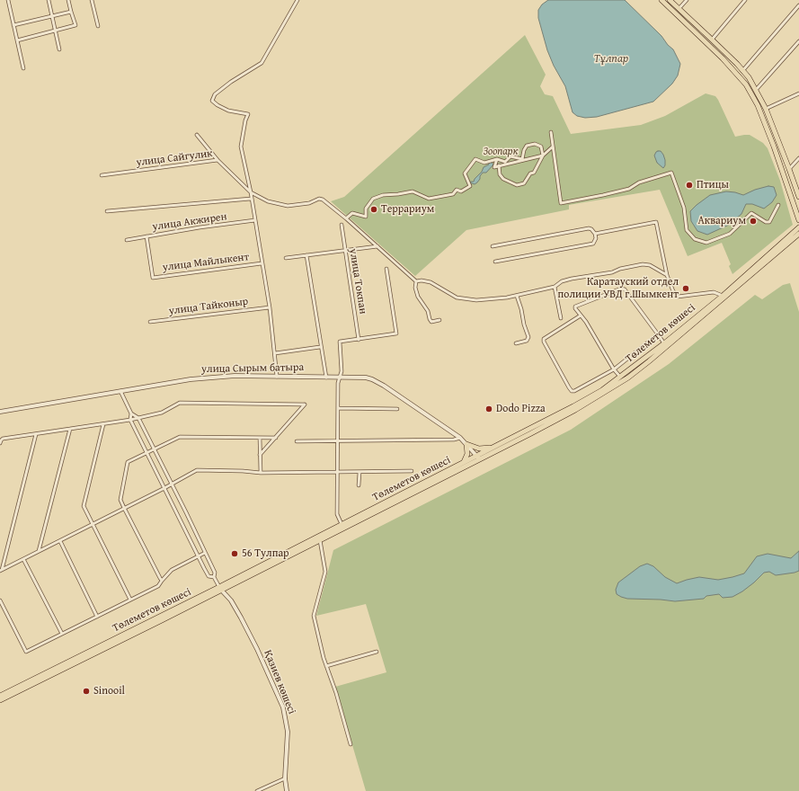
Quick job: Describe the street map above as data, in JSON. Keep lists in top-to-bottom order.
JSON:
{
  "streets": {
    "main road": ["Төлеметов көшесі"],
    "street": [
      "улица Сайгулик",
      "улица Акжирен",
      "улица Майлыкент",
      "улица Токпан",
      "улица Тайконыр",
      "улица Сырым батыра",
      "Қазиев көшесі"
    ]
  },
  "crossings": [
    ["улица Акжирен", "улица Майлыкент"],
    ["Төлеметов көшесі", "улица Сырым батыра"],
    ["Төлеметов көшесі", "Қазиев көшесі"]
  ],
  "water": ["Тұлпар"],
  "parks": ["Зоопарк"],
  "places": [
    "Птицы",
    "Террариум",
    "Аквариум",
    "Каратауский отдел полиции УВД г.Шымкент",
    "Dodo Pizza",
    "56 Тулпар",
    "Sinooil"
  ]
}
